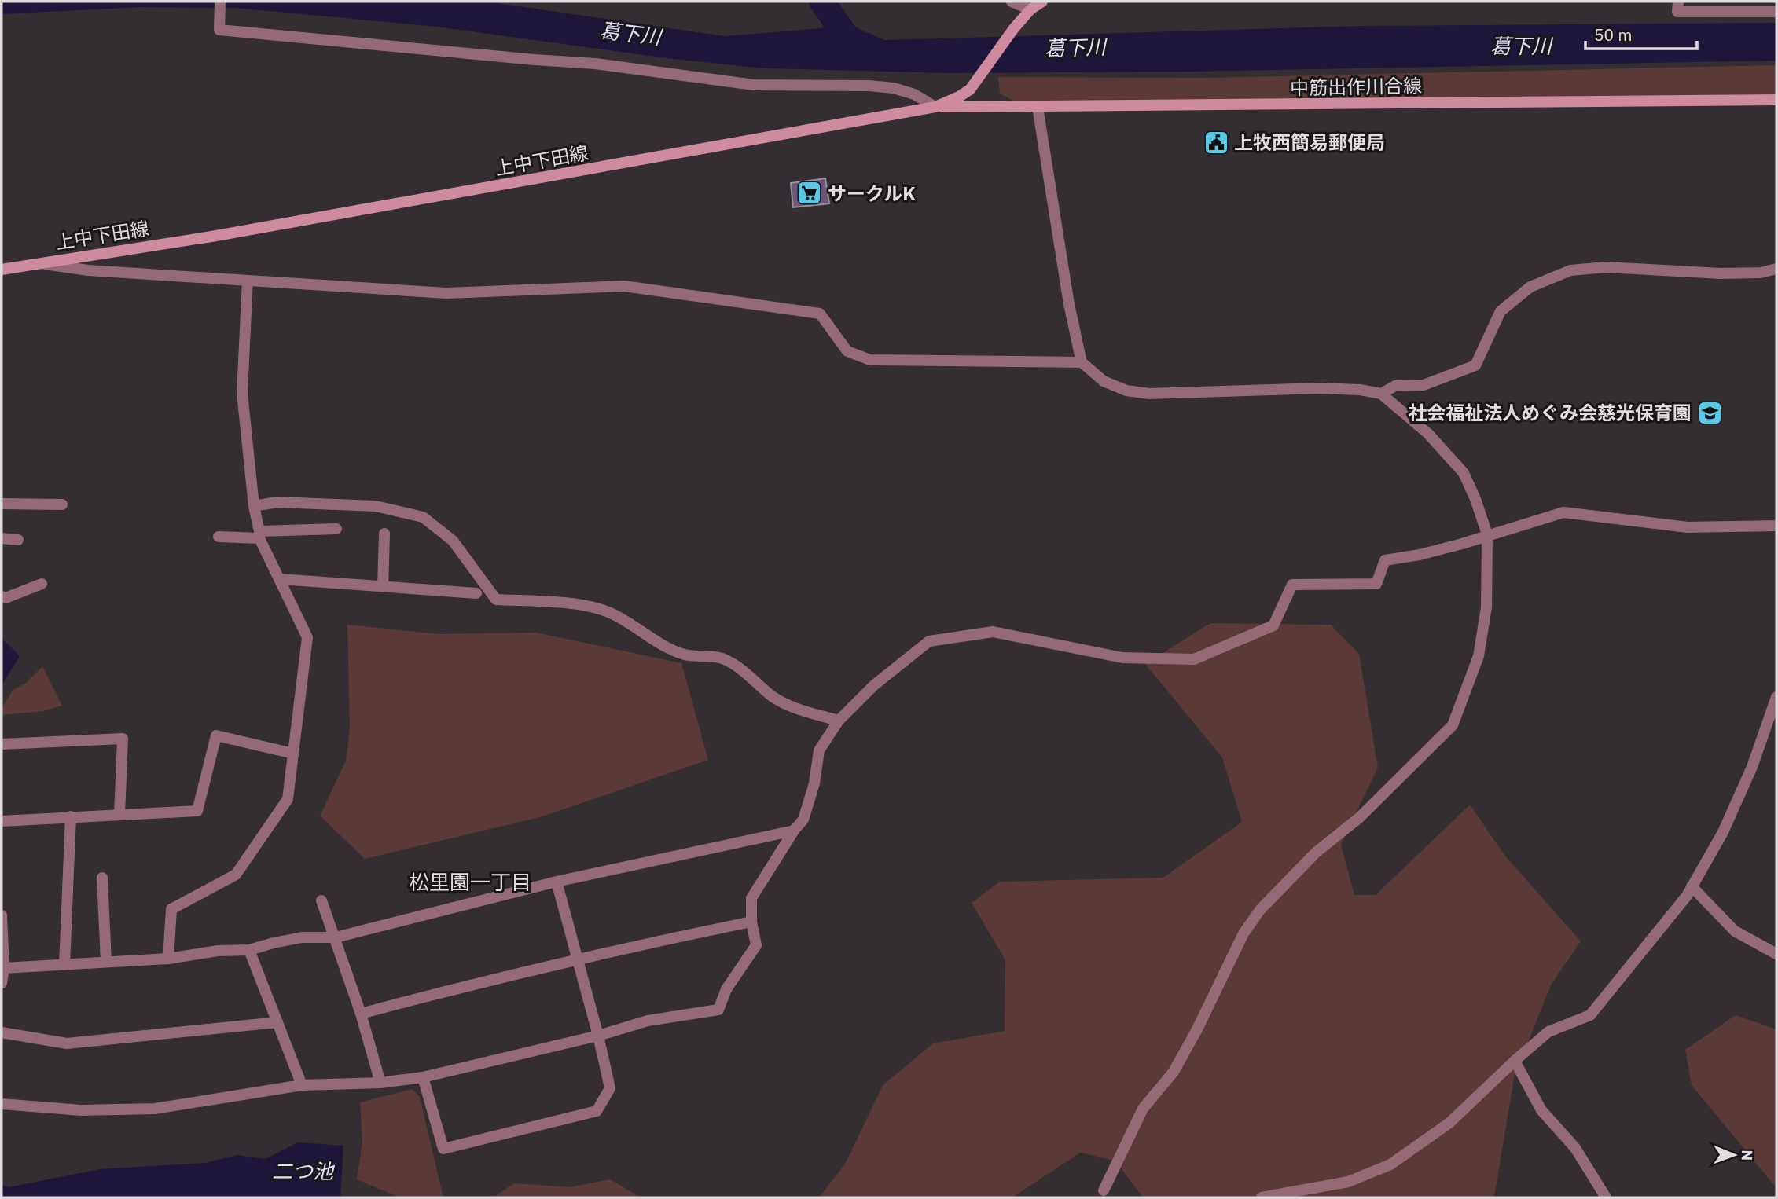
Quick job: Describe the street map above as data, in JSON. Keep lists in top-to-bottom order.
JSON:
{
  "streets": {
    "main road": ["中筋出作川合線", "上中下田線"]
  },
  "crossings": [
    ["中筋出作川合線", "上中下田線"]
  ],
  "districts": ["松里園一丁目"],
  "water": ["葛下川", "二つ池"],
  "places": {
    "public building": ["上牧西簡易郵便局"],
    "supermarket": ["サークルK"],
    "school or university": ["社会福祉法人めぐみ会慈光保育園"]
  },
  "scale_bar": "50 m",
  "north": "right"
}
